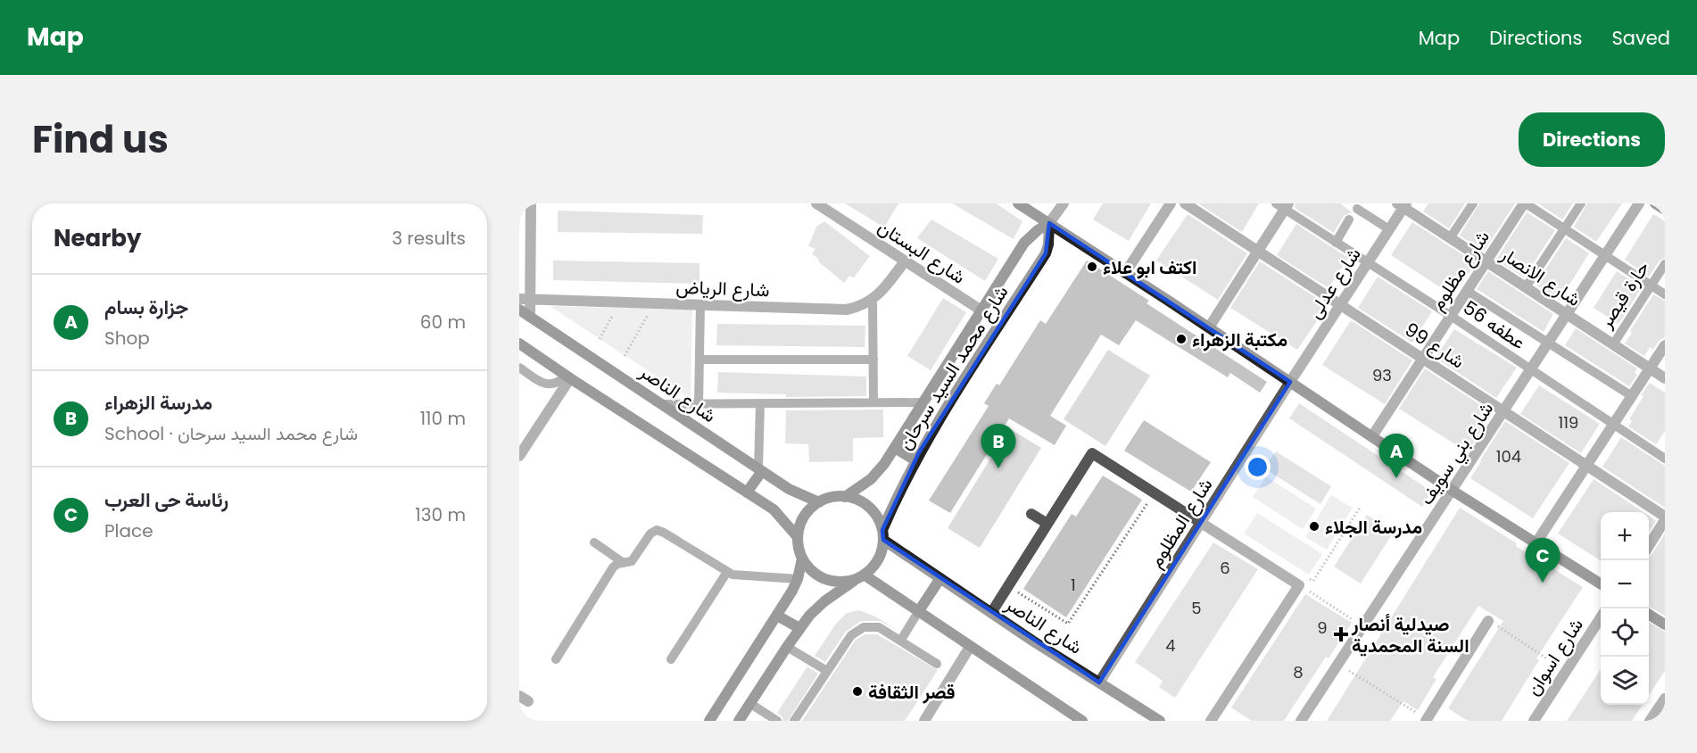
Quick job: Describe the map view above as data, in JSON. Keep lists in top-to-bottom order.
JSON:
{
  "streets": {
    "street": [
      "شارع البستان",
      "شارع مظلوم",
      "شارع الانصار",
      "شارع عدلى",
      "شارع الرياض",
      "شارع 99",
      "شارع محمد السيد سرحان",
      "شارع الناصر",
      "شارع بني سويف",
      "شارع المظلوم",
      "شارع اسوان"
    ],
    "lane": ["حارة قيصر", "عطفه 56"]
  },
  "crossings": [
    ["شارع البستان", "شارع الرياض"],
    ["شارع البستان", "شارع محمد السيد سرحان"],
    ["شارع مظلوم", "شارع الانصار"],
    ["شارع مظلوم", "عطفه 56"],
    ["شارع مظلوم", "شارع 99"],
    ["شارع الانصار", "شارع عدلى"],
    ["شارع الانصار", "حارة قيصر"],
    ["شارع الانصار", "شارع بني سويف"],
    ["شارع عدلى", "عطفه 56"],
    ["شارع عدلى", "شارع 99"],
    ["شارع عدلى", "شارع المظلوم"],
    ["عطفه 56", "شارع بني سويف"],
    ["شارع 99", "شارع بني سويف"],
    ["شارع محمد السيد سرحان", "شارع الناصر"],
    ["شارع الناصر", "شارع المظلوم"]
  ],
  "places": {
    "other": [
      "اكتف ابو علاء",
      "مكتبة الزهراء",
      "مدرسة الجلاء",
      "قصر الثقافة"
    ],
    "health": ["صيدلية أنصار السنة المحمدية"]
  },
  "house_numbers": [
    "93",
    "119",
    "104",
    "6",
    "1",
    "5",
    "9",
    "4",
    "8"
  ],
  "page": {
    "header": "Map",
    "nav": ["Map", "Directions", "Saved"],
    "title": "Find us",
    "buttons": "Directions",
    "heading": ["Nearby", "3 results"],
    "list": [
      {
        "mark": "A",
        "name": "جزارة بسام",
        "note": "Shop",
        "value": "60 m"
      },
      {
        "mark": "B",
        "name": "مدرسة الزهراء",
        "note": "School · شارع محمد السيد سرحان",
        "value": "110 m"
      },
      {
        "mark": "C",
        "name": "رئاسة حى العرب",
        "note": "Place",
        "value": "130 m"
      }
    ],
    "pins": ["B", "A", "C"],
    "map_buttons": ["+", "−"]
  }
}
